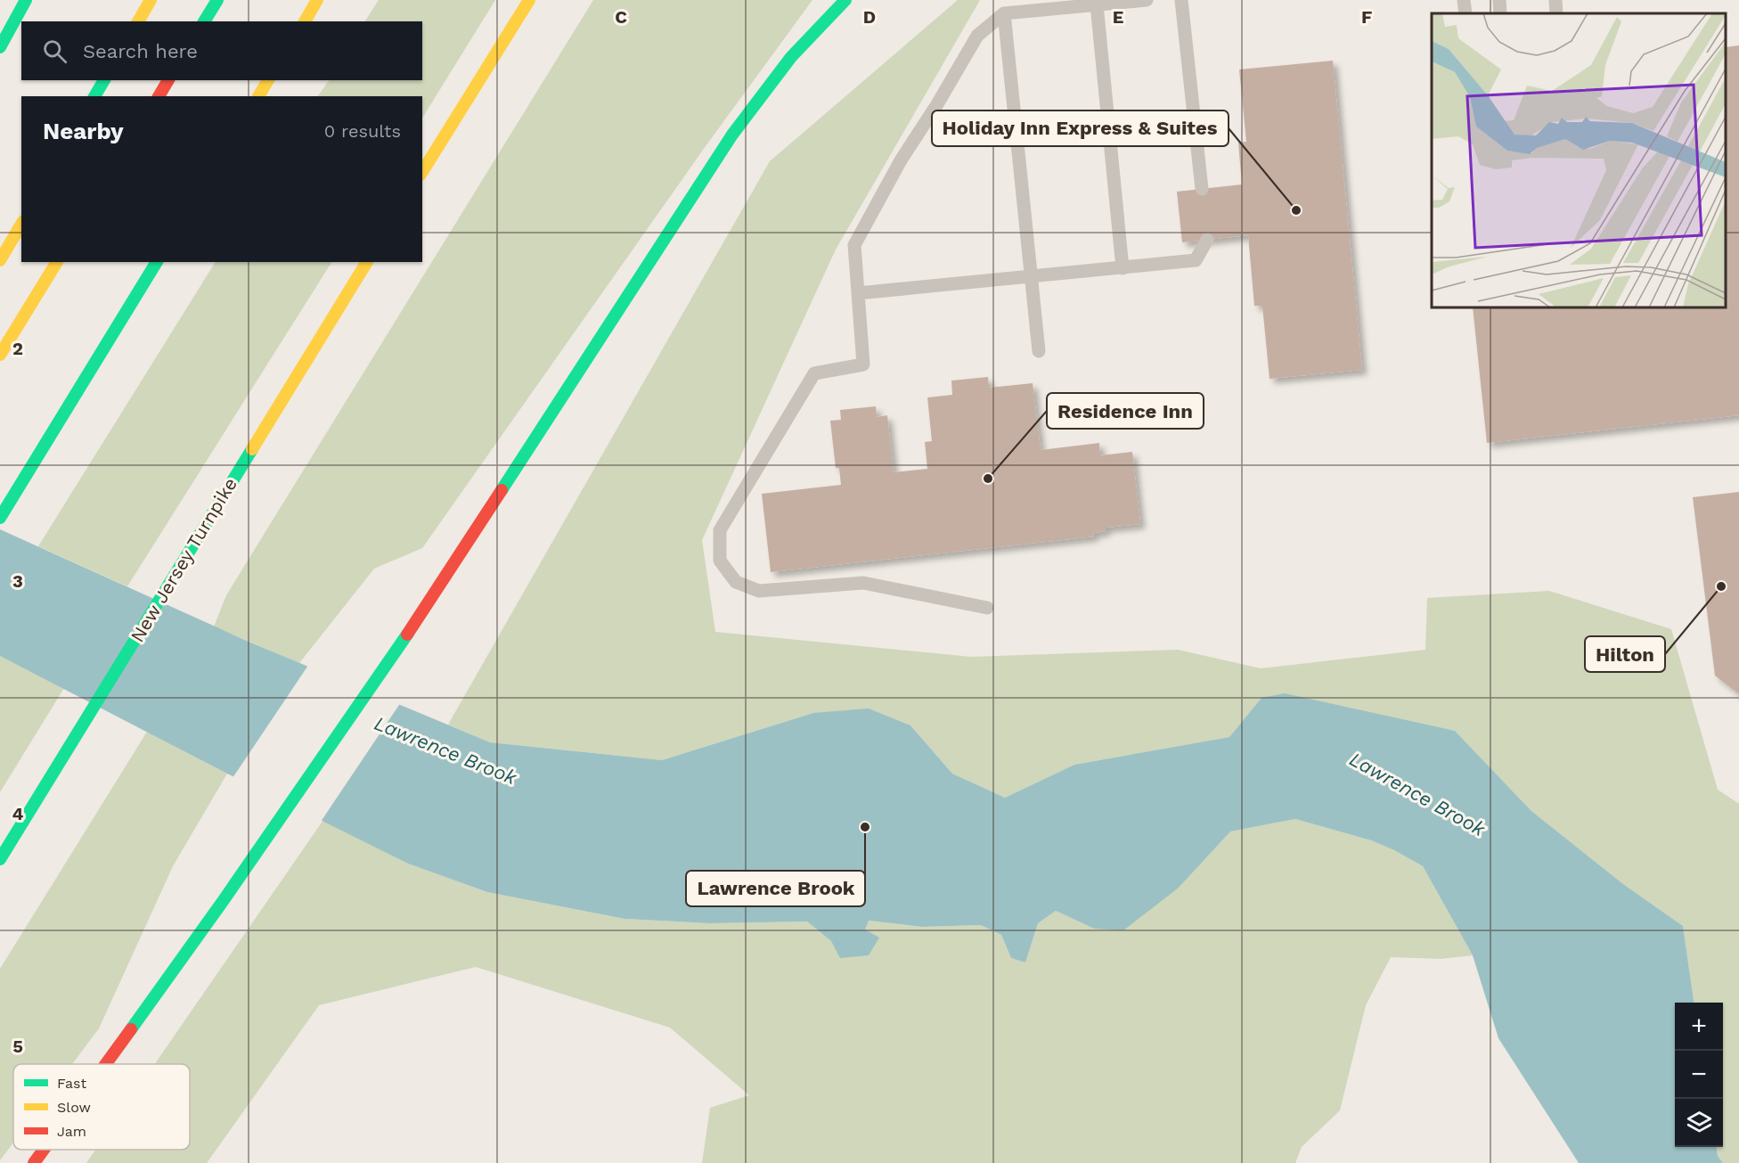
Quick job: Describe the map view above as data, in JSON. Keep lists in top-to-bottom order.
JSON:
{
  "streets": {
    "highway": ["New Jersey Turnpike"]
  },
  "water": ["Lawrence Brook"],
  "places": [
    "Holiday Inn Express & Suites",
    "Residence Inn",
    "Hilton",
    "Lawrence Brook"
  ],
  "legend": ["Fast", "Slow", "Jam"],
  "page": {
    "search": "Search here",
    "heading": ["Nearby", "0 results"],
    "map_buttons": ["+", "−"]
  },
  "grid": {
    "columns": [
      "C",
      "D",
      "E",
      "F"
    ],
    "rows": [
      "2",
      "3",
      "4",
      "5"
    ]
  }
}
